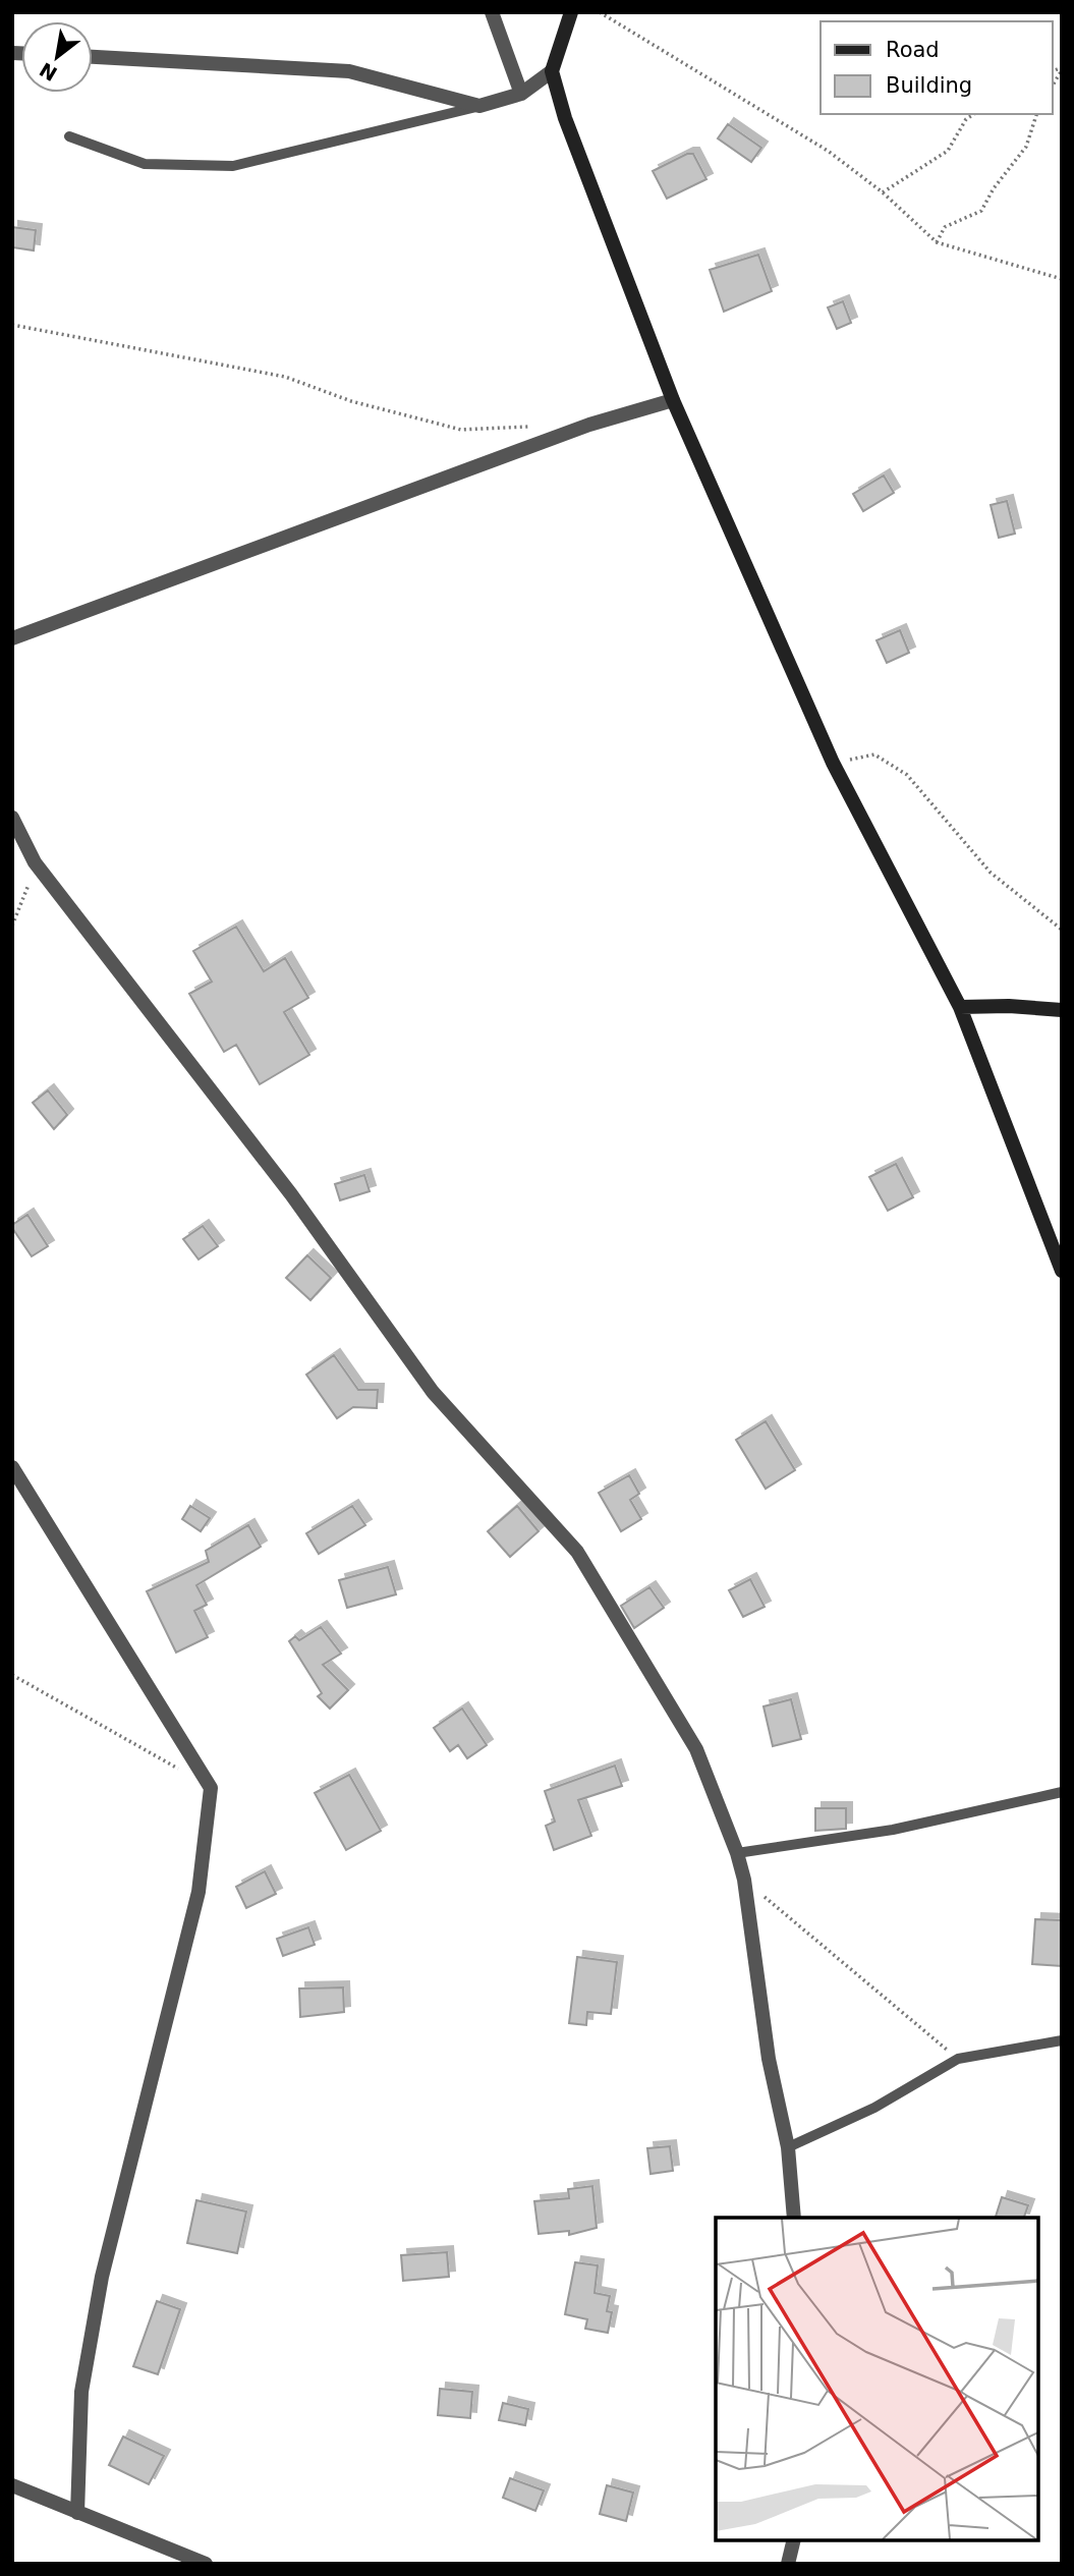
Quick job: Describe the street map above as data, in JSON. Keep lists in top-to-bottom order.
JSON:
{
  "legend": ["Road", "Building"],
  "north": "bottom left"
}
